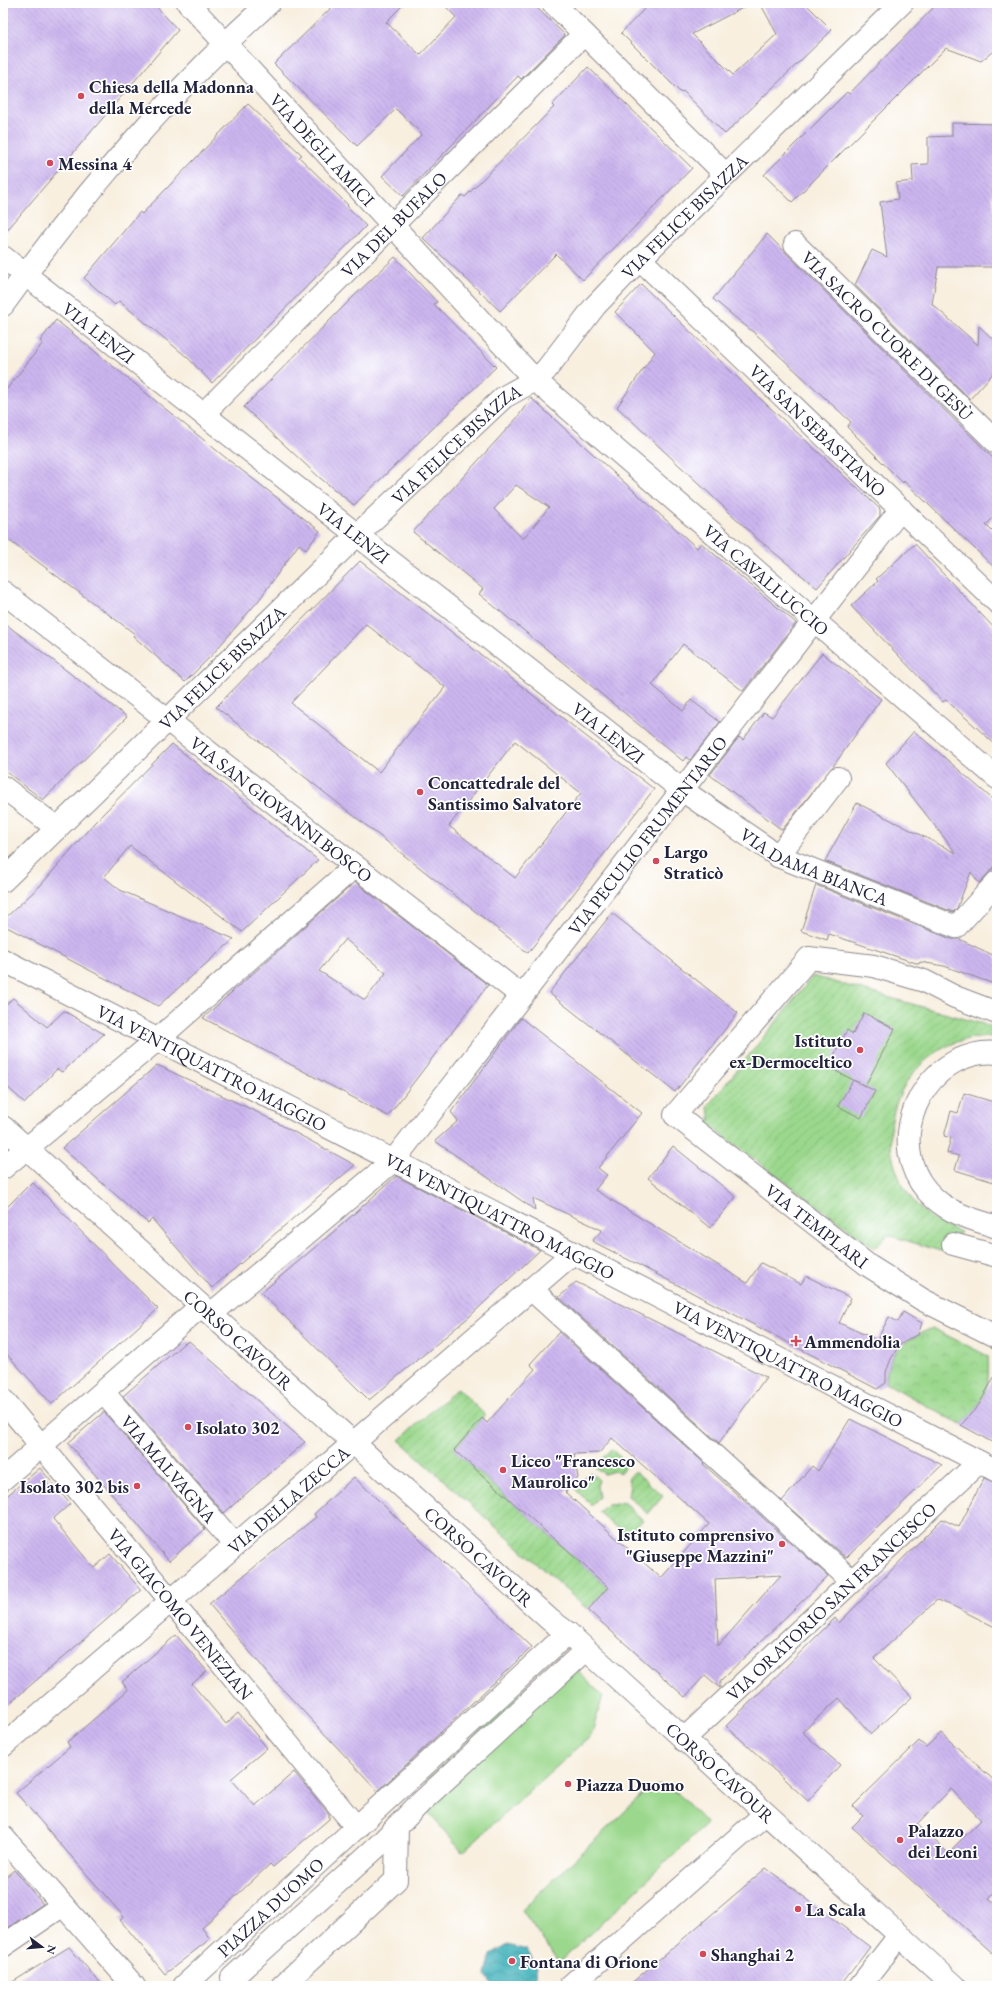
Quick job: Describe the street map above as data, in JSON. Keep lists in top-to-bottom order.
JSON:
{
  "streets": {
    "street": [
      "VIA DEGLI AMICI",
      "VIA FELICE BISAZZA",
      "VIA DEL BUFALO",
      "VIA LENZI",
      "VIA SACRO CUORE DI GESÙ",
      "VIA SAN SEBASTIANO",
      "VIA CAVALLUCCIO",
      "VIA SAN GIOVANNI BOSCO",
      "VIA PECULIO FRUMENTARIO",
      "VIA DAMA BIANCA",
      "VIA VENTIQUATTRO MAGGIO",
      "VIA TEMPLARI",
      "CORSO CAVOUR",
      "VIA MALVAGNA",
      "VIA DELLA ZECCA",
      "VIA ORATORIO SAN FRANCESCO",
      "VIA GIACOMO VENEZIAN",
      "PIAZZA DUOMO"
    ]
  },
  "crossings": [
    ["VIA DEGLI AMICI", "VIA FELICE BISAZZA"],
    ["VIA DEGLI AMICI", "VIA DEL BUFALO"],
    ["VIA DEGLI AMICI", "VIA CAVALLUCCIO"],
    ["VIA FELICE BISAZZA", "VIA LENZI"],
    ["VIA FELICE BISAZZA", "VIA SAN SEBASTIANO"],
    ["VIA FELICE BISAZZA", "VIA CAVALLUCCIO"],
    ["VIA FELICE BISAZZA", "VIA SAN GIOVANNI BOSCO"],
    ["VIA DEL BUFALO", "VIA LENZI"],
    ["VIA LENZI", "VIA PECULIO FRUMENTARIO"],
    ["VIA LENZI", "VIA DAMA BIANCA"],
    ["VIA SAN SEBASTIANO", "VIA PECULIO FRUMENTARIO"],
    ["VIA CAVALLUCCIO", "VIA PECULIO FRUMENTARIO"],
    ["VIA SAN GIOVANNI BOSCO", "VIA PECULIO FRUMENTARIO"],
    ["VIA PECULIO FRUMENTARIO", "VIA DAMA BIANCA"],
    ["VIA PECULIO FRUMENTARIO", "VIA VENTIQUATTRO MAGGIO"],
    ["VIA PECULIO FRUMENTARIO", "CORSO CAVOUR"],
    ["VIA PECULIO FRUMENTARIO", "VIA MALVAGNA"],
    ["VIA PECULIO FRUMENTARIO", "VIA GIACOMO VENEZIAN"],
    ["VIA VENTIQUATTRO MAGGIO", "VIA DELLA ZECCA"],
    ["VIA VENTIQUATTRO MAGGIO", "VIA ORATORIO SAN FRANCESCO"],
    ["CORSO CAVOUR", "VIA DELLA ZECCA"],
    ["CORSO CAVOUR", "VIA ORATORIO SAN FRANCESCO"],
    ["CORSO CAVOUR", "PIAZZA DUOMO"],
    ["VIA MALVAGNA", "VIA DELLA ZECCA"],
    ["VIA DELLA ZECCA", "VIA GIACOMO VENEZIAN"],
    ["VIA GIACOMO VENEZIAN", "PIAZZA DUOMO"]
  ],
  "places": {
    "other": [
      "Chiesa della Madonna della Mercede",
      "Messina 4",
      "Concattedrale del Santissimo Salvatore",
      "Largo Straticò",
      "Istituto ex-Dermoceltico",
      "Isolato 302",
      "Liceo \"Francesco Maurolico\"",
      "Isolato 302 bis",
      "Istituto comprensivo \"Giuseppe Mazzini\"",
      "Piazza Duomo",
      "Palazzo dei Leoni",
      "La Scala",
      "Shanghai 2",
      "Fontana di Orione"
    ],
    "health": ["Ammendolia"]
  },
  "north": "right"
}
